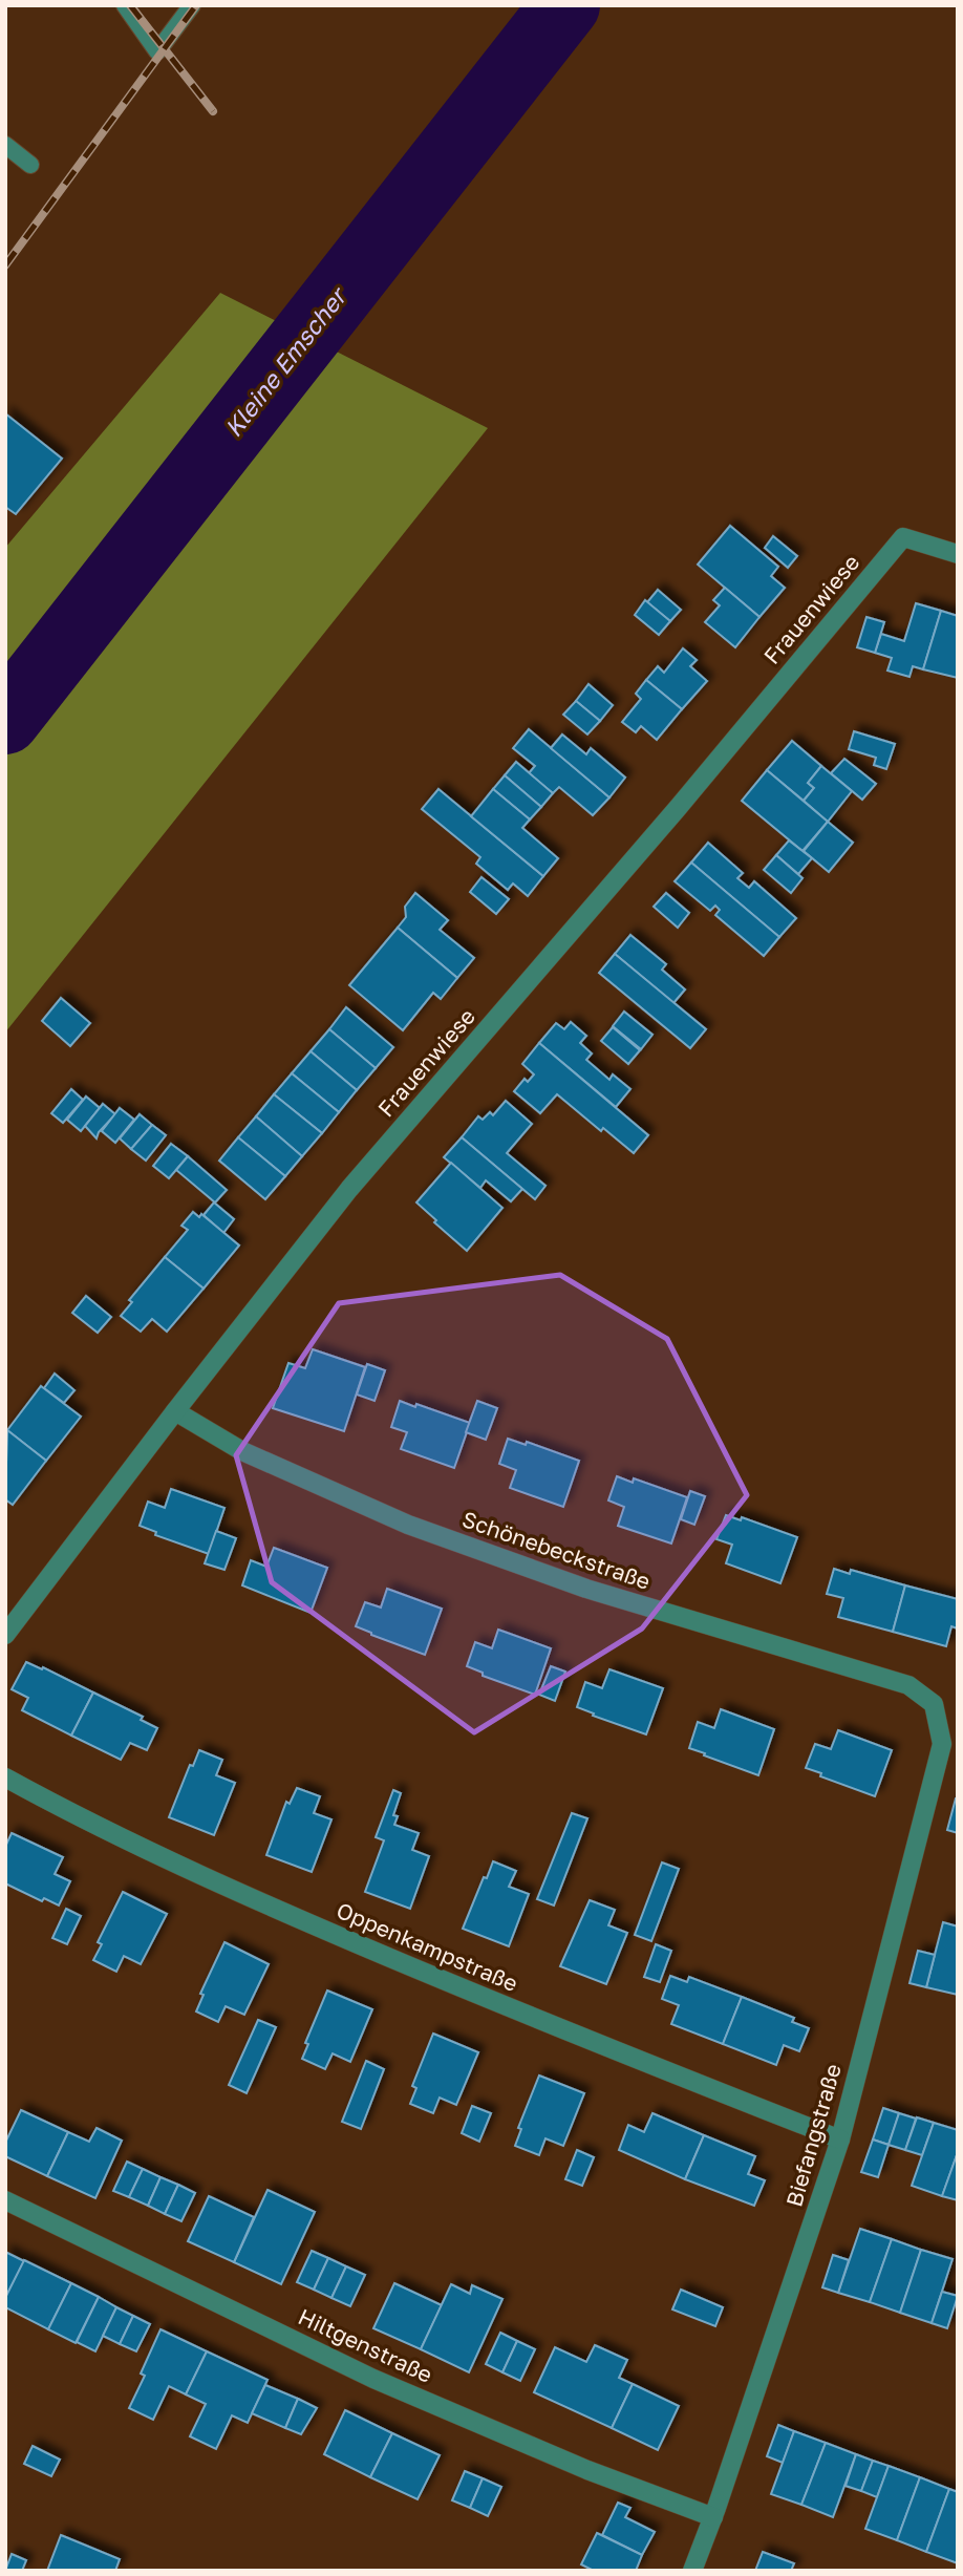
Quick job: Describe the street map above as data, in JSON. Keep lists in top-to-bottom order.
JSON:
{
  "streets": {
    "street": [
      "Frauenwiese",
      "Schönebeckstraße",
      "Oppenkampstraße",
      "Biefangstraße",
      "Hiltgenstraße"
    ]
  },
  "crossings": [
    ["Frauenwiese", "Schönebeckstraße"],
    ["Schönebeckstraße", "Biefangstraße"],
    ["Oppenkampstraße", "Biefangstraße"],
    ["Biefangstraße", "Hiltgenstraße"]
  ],
  "water": ["Kleine Emscher"]
}
